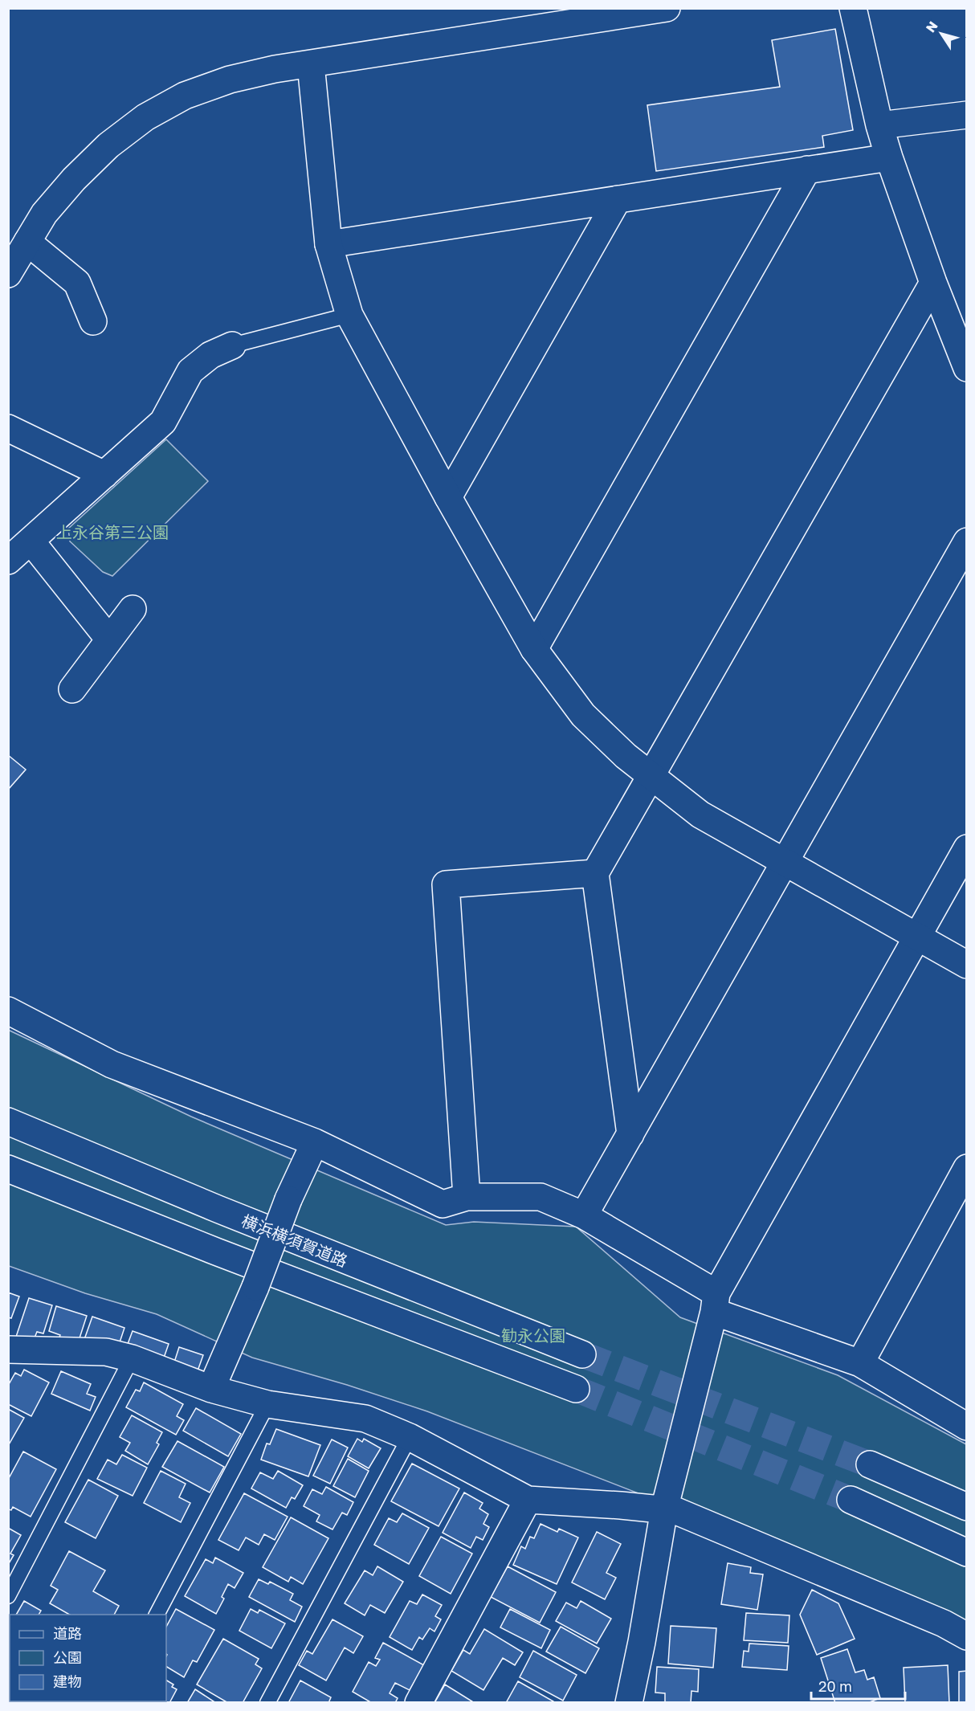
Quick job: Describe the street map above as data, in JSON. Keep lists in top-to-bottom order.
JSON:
{
  "streets": {
    "main road": ["横浜横須賀道路"]
  },
  "parks": ["上永谷第三公園", "勧永公園"],
  "legend": ["道路", "公園", "建物"],
  "scale_bar": "20 m",
  "north": "top left"
}
